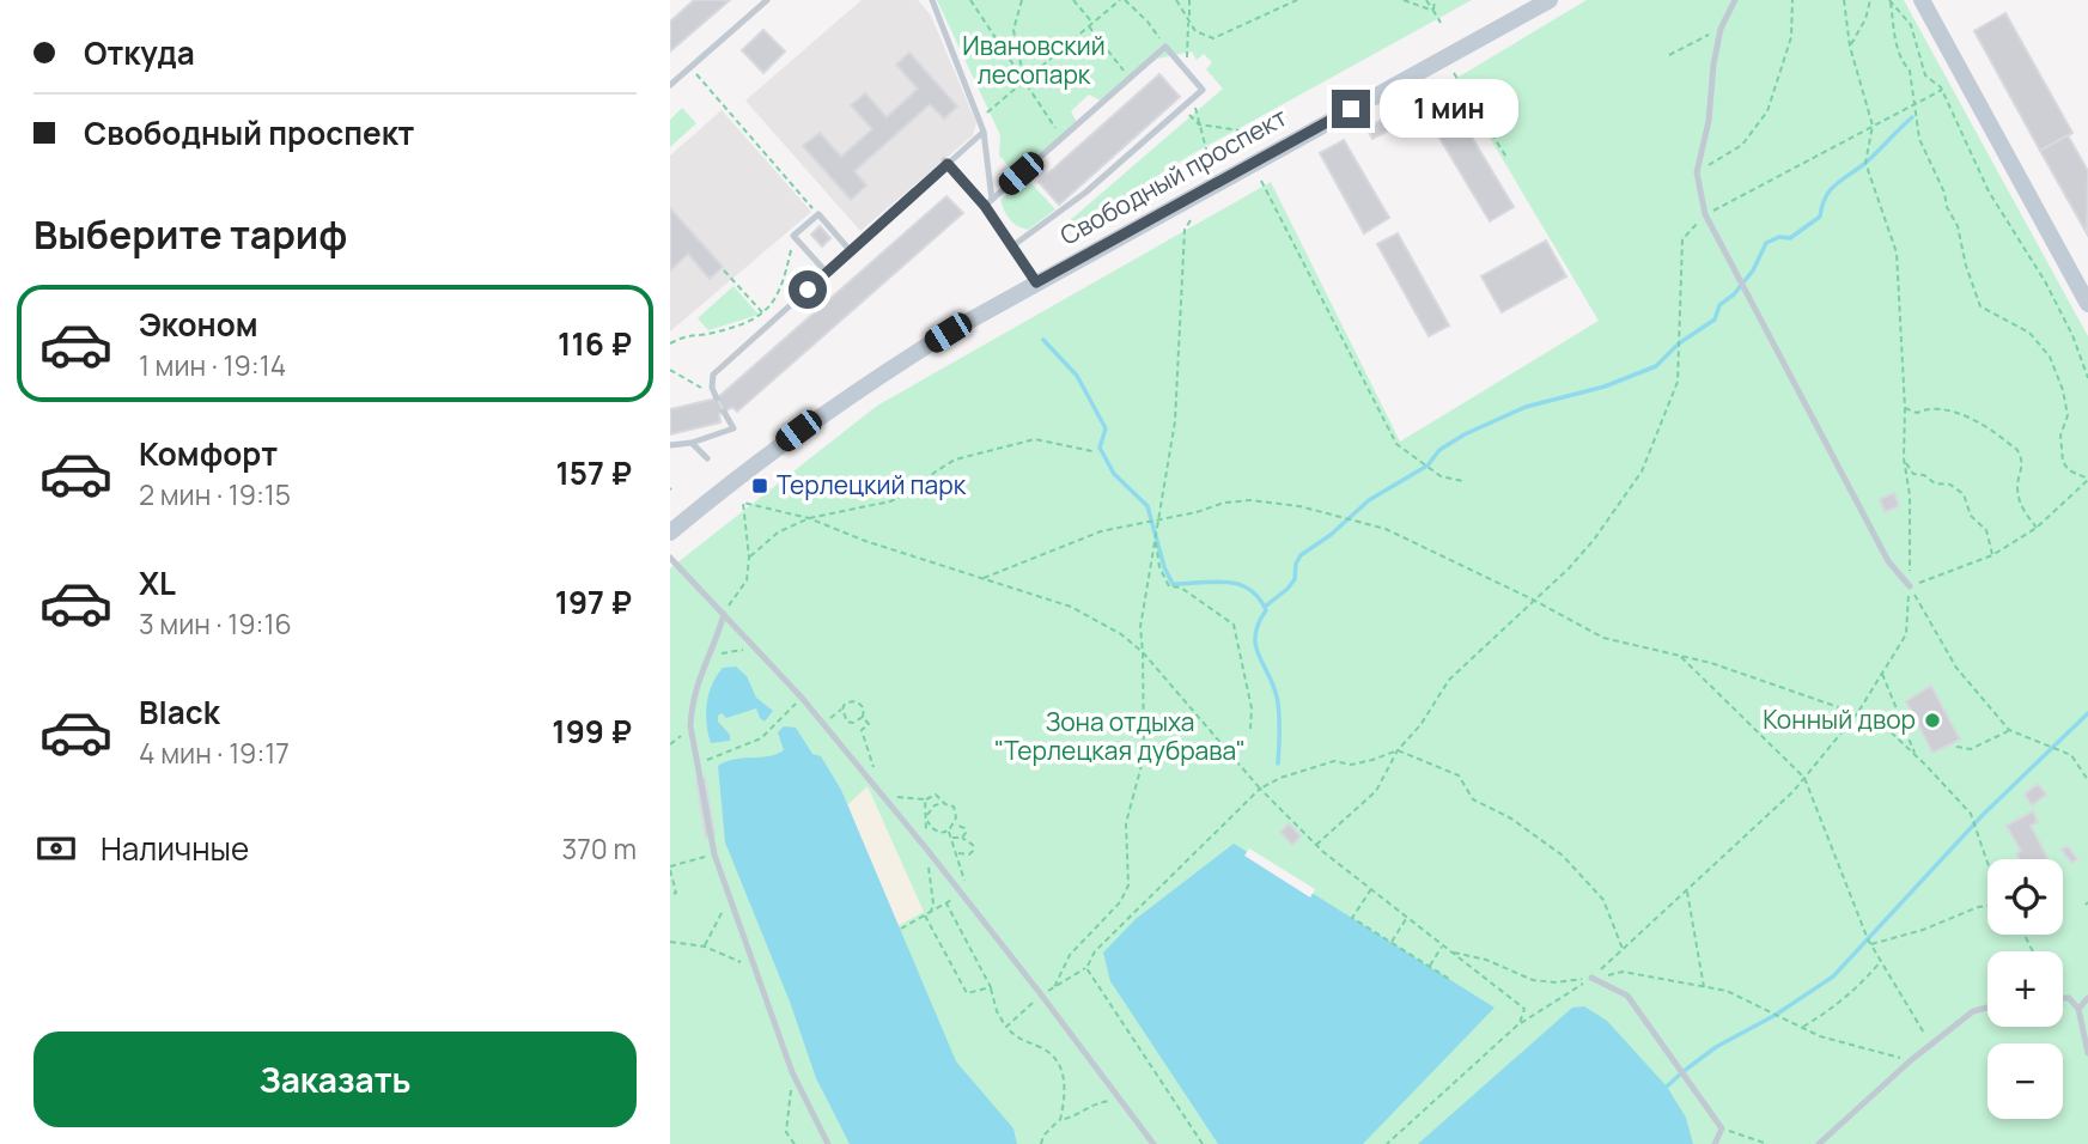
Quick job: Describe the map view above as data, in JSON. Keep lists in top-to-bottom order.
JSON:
{
  "streets": {
    "main road": ["Свободный проспект"]
  },
  "parks": ["Ивановский лесопарк", "Зона отдыха \"Терлецкая дубрава\""],
  "places": {
    "transit": ["Терлецкий парк"],
    "other": ["Конный двор"]
  },
  "page": {
    "banner": ["Откуда", "Свободный проспект"],
    "bubble": "1 мин",
    "heading": "Выберите тариф",
    "list": [
      {
        "name": "Эконом",
        "note": "1 мин · 19:14",
        "value": "116 ₽"
      },
      {
        "name": "Комфорт",
        "note": "2 мин · 19:15",
        "value": "157 ₽"
      },
      {
        "name": "XL",
        "note": "3 мин · 19:16",
        "value": "197 ₽"
      },
      {
        "name": "Black",
        "note": "4 мин · 19:17",
        "value": "199 ₽"
      }
    ],
    "pay": ["Наличные", "370 m"],
    "map_buttons": ["+", "−"],
    "buttons": "Заказать"
  }
}
